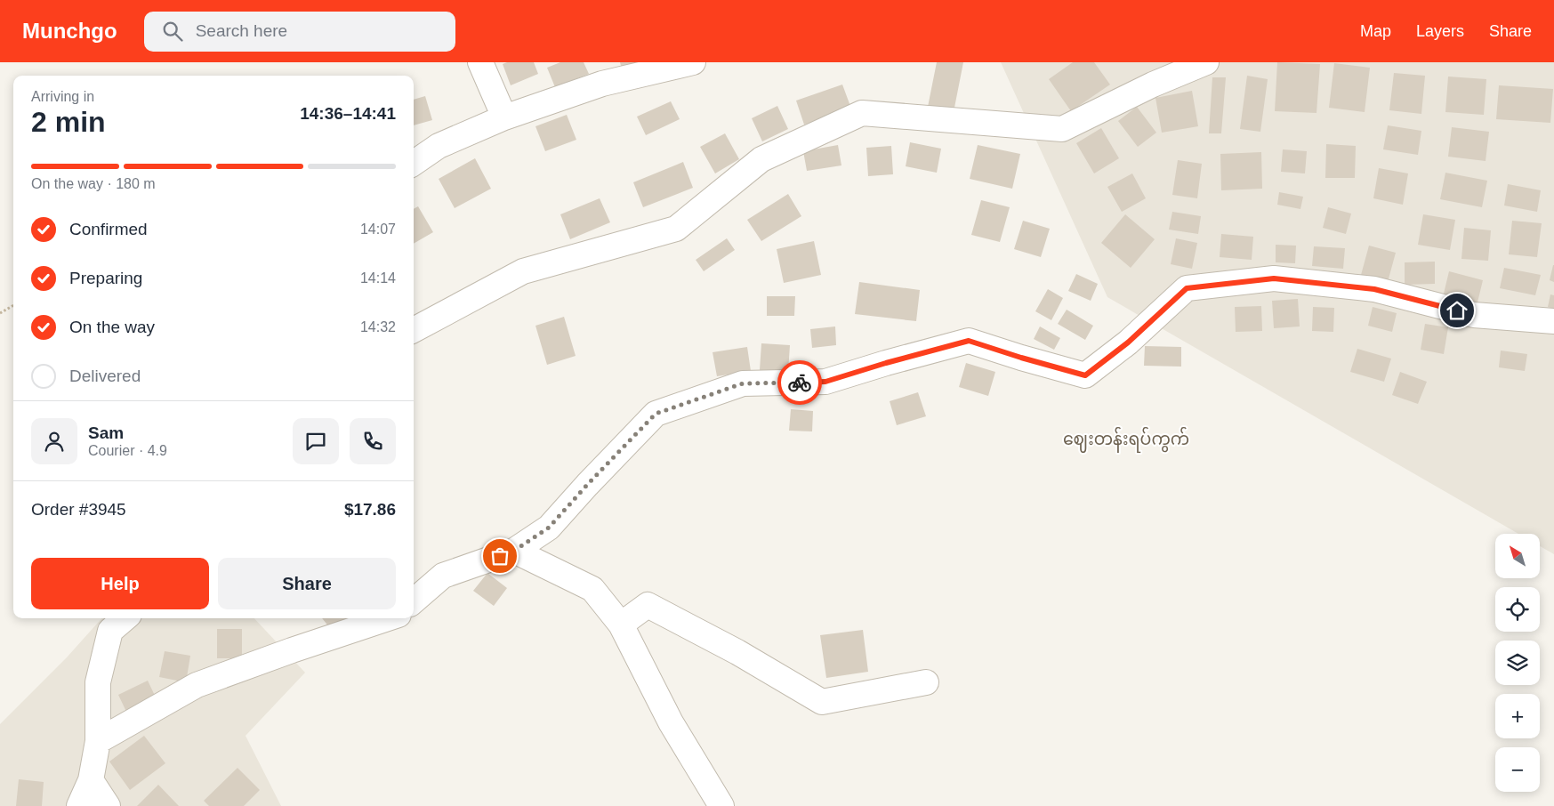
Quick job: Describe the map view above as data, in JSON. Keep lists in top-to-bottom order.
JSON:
{
  "districts": ["ဈေးတန်းရပ်ကွက်"],
  "north": "top left",
  "page": {
    "header": "Munchgo",
    "search": "Search here",
    "nav": ["Map", "Layers", "Share"],
    "heading": ["2 min", "Arriving in", "14:36–14:41"],
    "panel": [
      "Sam",
      "Courier · 4.9",
      "Order #3945",
      "$17.86"
    ],
    "bar": "On the way · 180 m",
    "list": [
      ["Confirmed", "14:07"],
      ["Preparing", "14:14"],
      ["On the way", "14:32"],
      "Delivered"
    ],
    "map_buttons": ["+", "−"],
    "buttons": ["Help", "Share"]
  }
}
